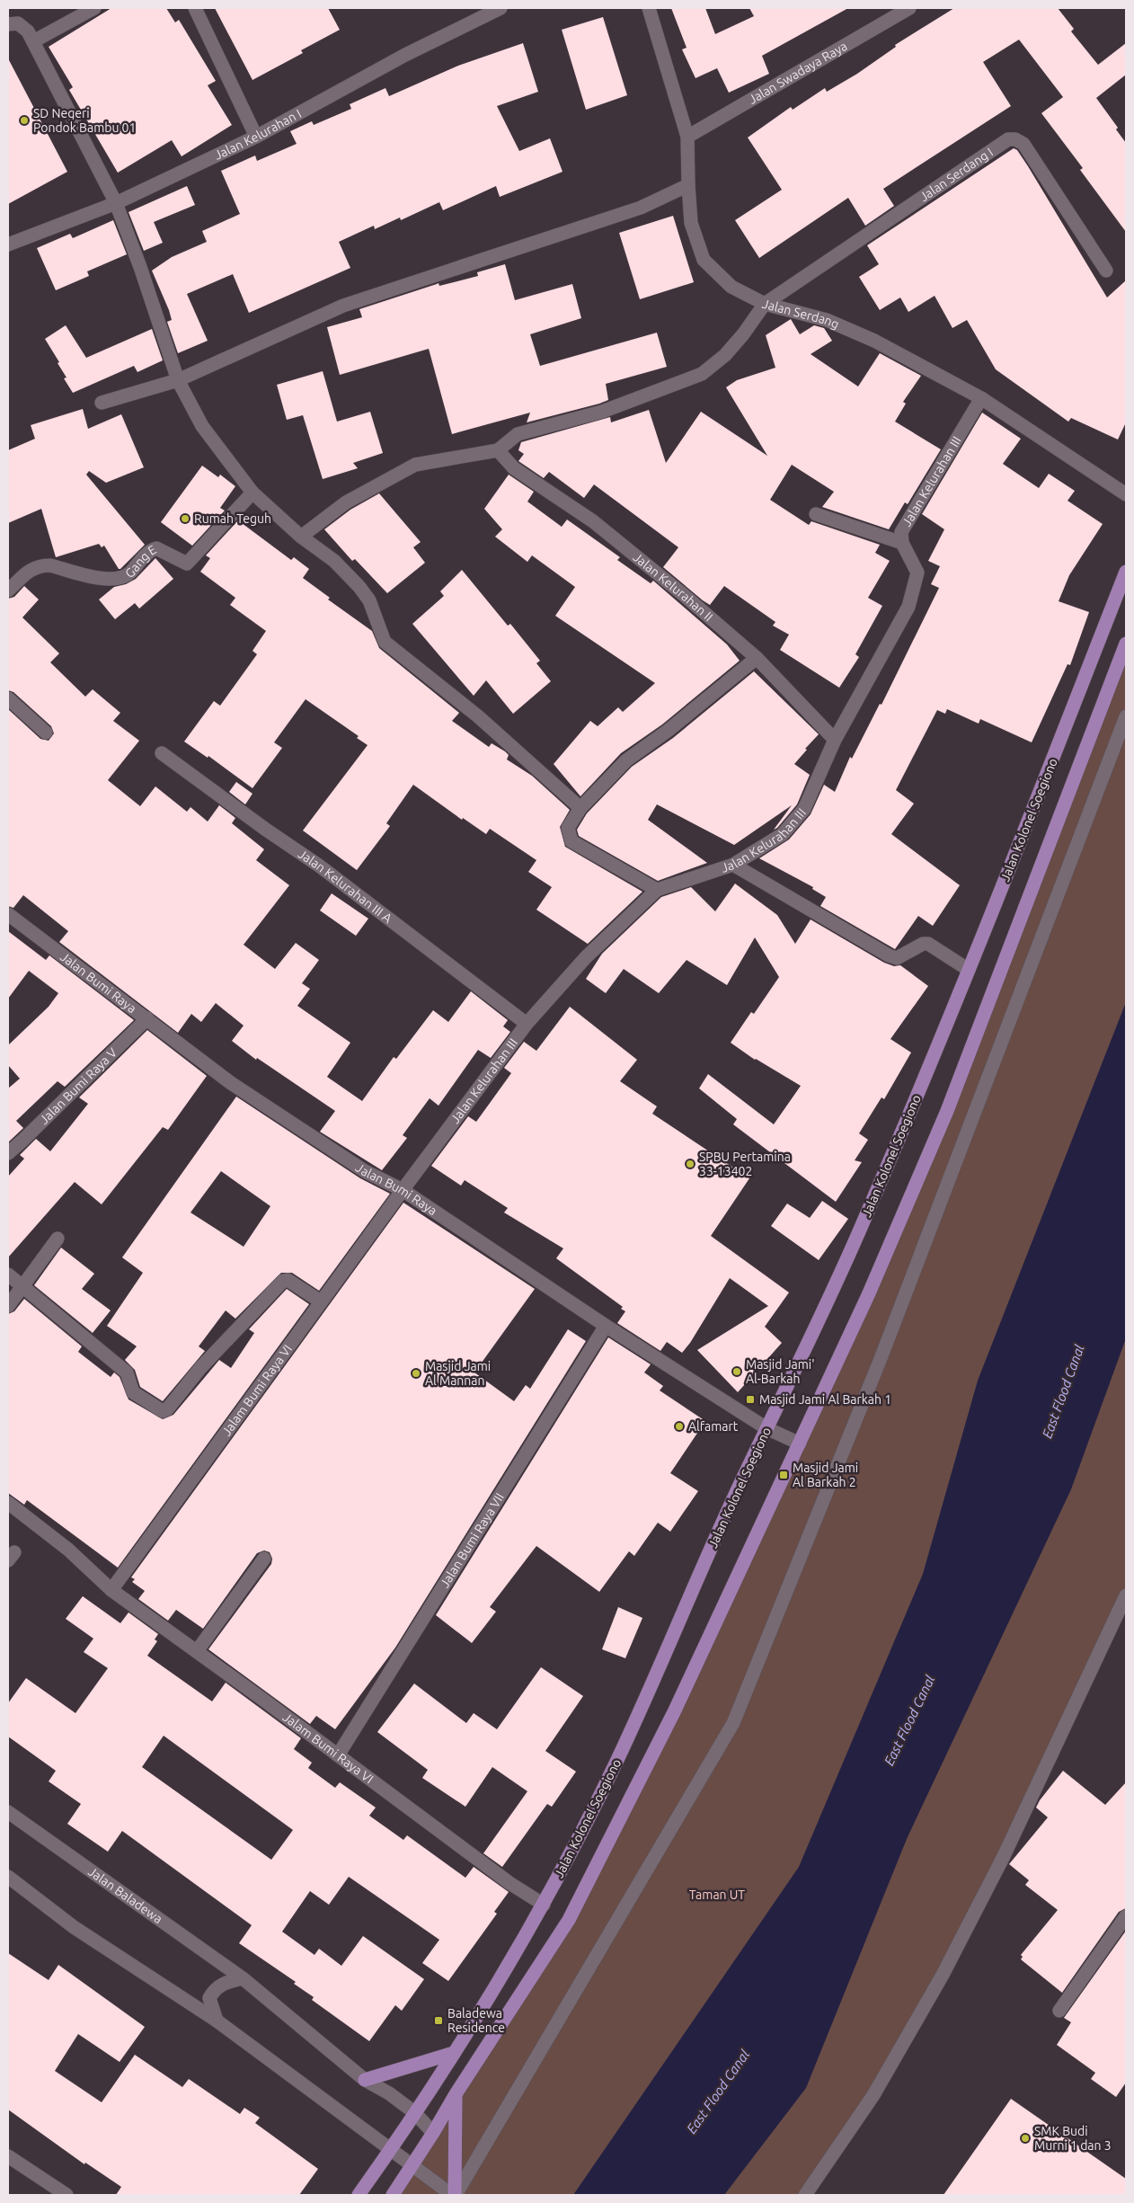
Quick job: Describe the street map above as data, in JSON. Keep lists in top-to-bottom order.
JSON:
{
  "streets": {
    "main road": ["Jalan Kolonel Soegiono"],
    "street": [
      "Jalan Swadaya Raya",
      "Jalan Kelurahan I",
      "Jalan Serdang I",
      "Jalan Serdang",
      "Jalan Kelurahan III",
      "Gang E",
      "Jalan Kelurahan II",
      "Jalan Kelurahan III A",
      "Jalan Bumi Raya",
      "Jalan Bumi Raya V",
      "Jalam Bumi Raya VI",
      "Jalan Bumi Raya VII",
      "Jalan Baladewa"
    ]
  },
  "crossings": [
    ["Jalan Swadaya Raya", "Jalan Serdang"],
    ["Jalan Serdang I", "Jalan Serdang"],
    ["Jalan Serdang", "Jalan Kelurahan III"],
    ["Jalan Kelurahan III", "Jalan Kelurahan II"],
    ["Jalan Kelurahan III", "Jalan Kelurahan III A"],
    ["Jalan Kelurahan III", "Jalan Bumi Raya"],
    ["Jalan Kelurahan III", "Jalam Bumi Raya VI"],
    ["Jalan Kolonel Soegiono", "Jalan Bumi Raya"],
    ["Jalan Kolonel Soegiono", "Jalam Bumi Raya VI"],
    ["Jalan Kolonel Soegiono", "Jalan Baladewa"],
    ["Jalan Bumi Raya", "Jalan Bumi Raya V"],
    ["Jalan Bumi Raya", "Jalam Bumi Raya VI"],
    ["Jalan Bumi Raya", "Jalan Bumi Raya VII"],
    ["Jalam Bumi Raya VI", "Jalan Bumi Raya VII"]
  ],
  "water": ["East Flood Canal"],
  "parks": ["Taman UT"],
  "places": {
    "other": [
      "SD Negeri Pondok Bambu 01",
      "Rumah Teguh",
      "SPBU Pertamina 33-13402",
      "Masjid Jami' Al-Barkah",
      "Masjid Jami Al Mannan",
      "Alfamart",
      "SMK Budi Murni 1 dan 3"
    ],
    "transit": ["Masjid Jami Al Barkah 1", "Masjid Jami Al Barkah 2", "Baladewa Residence"]
  }
}
